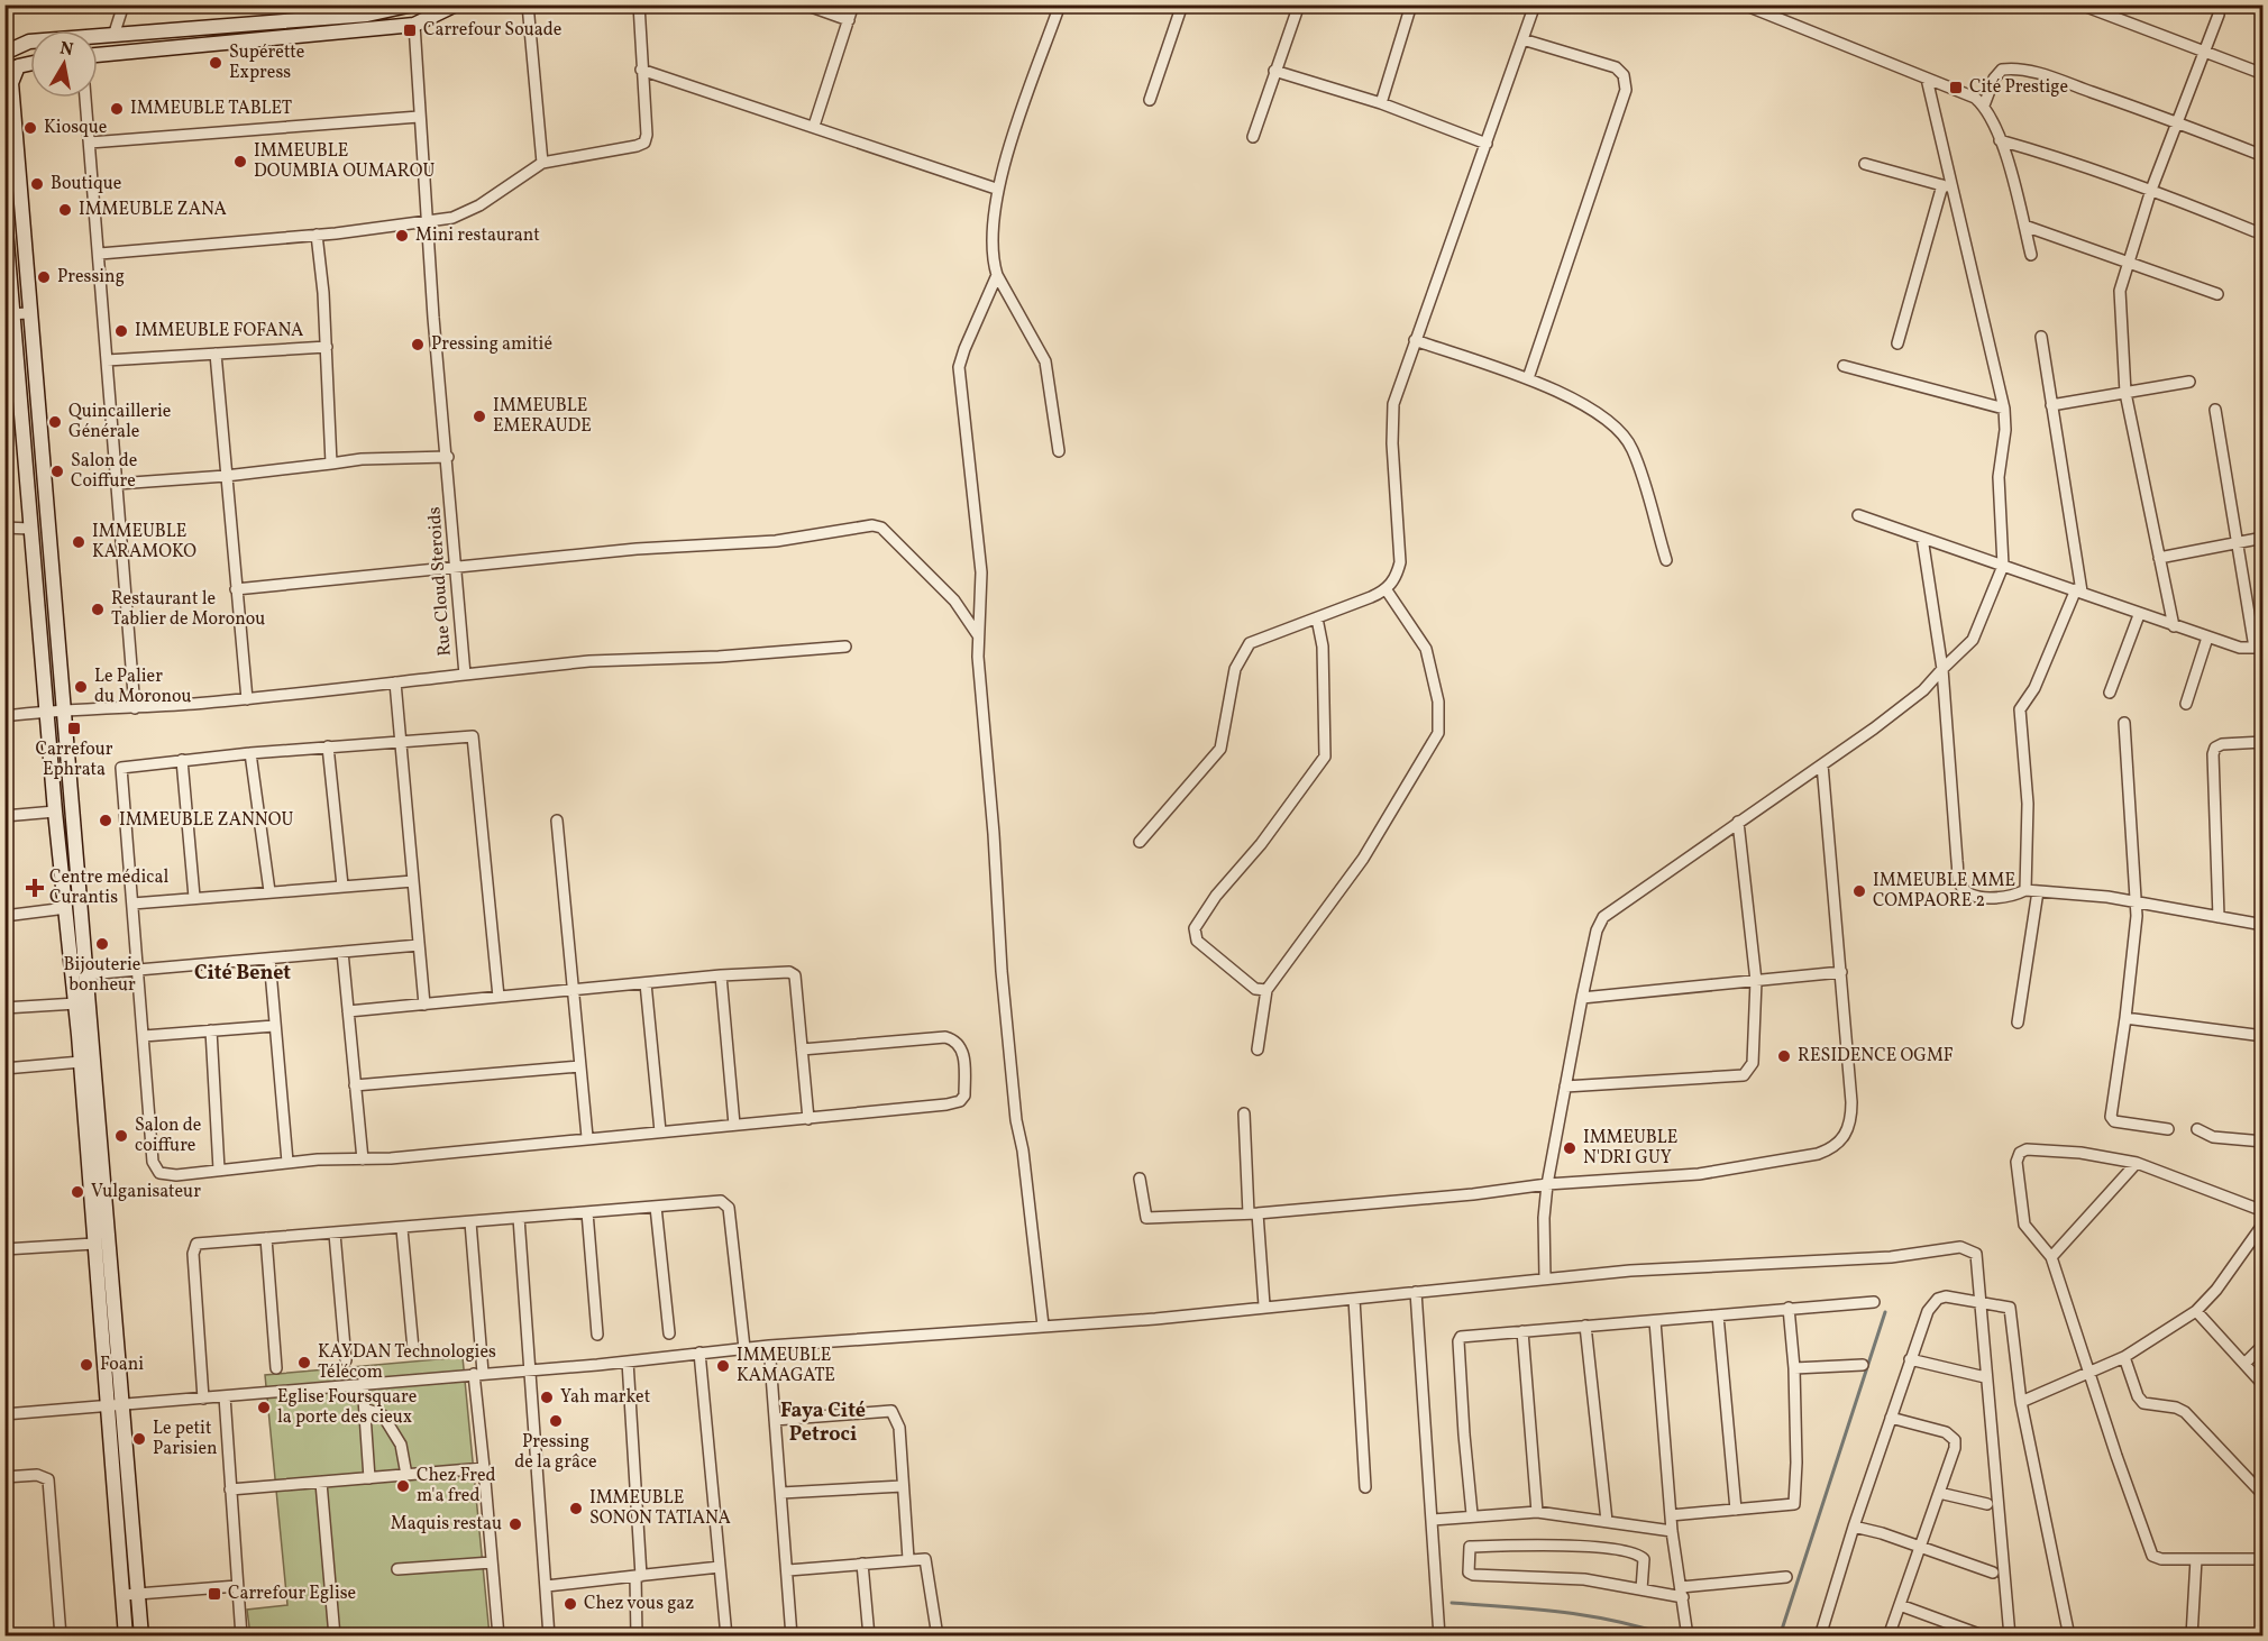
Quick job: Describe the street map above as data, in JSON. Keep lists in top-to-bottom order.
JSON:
{
  "streets": {
    "street": ["Rue Cloud Steroids"]
  },
  "districts": ["Cité Benet", "Faya Cité Petroci"],
  "places": {
    "transit": [
      "Carrefour Souade",
      "Cité Prestige",
      "Carrefour Ephrata",
      "Carrefour Eglise"
    ],
    "other": [
      "Supérette Express",
      "IMMEUBLE TABLET",
      "Kiosque",
      "IMMEUBLE DOUMBIA OUMAROU",
      "Boutique",
      "IMMEUBLE ZANA",
      "Mini restaurant",
      "Pressing",
      "IMMEUBLE FOFANA",
      "Pressing amitié",
      "IMMEUBLE EMERAUDE",
      "Quincaillerie Générale",
      "Salon de Coiffure",
      "IMMEUBLE KARAMOKO",
      "Restaurant le Tablier de Moronou",
      "Le Palier du Moronou",
      "IMMEUBLE ZANNOU",
      "IMMEUBLE MME COMPAORE 2",
      "Bijouterie bonheur",
      "RESIDENCE OGMF",
      "Salon de coiffure",
      "IMMEUBLE N'DRI GUY",
      "Vulganisateur",
      "KAYDAN Technologies Télécom",
      "Foani",
      "IMMEUBLE KAMAGATE",
      "Yah market",
      "Eglise Foursquare la porte des cieux",
      "Pressing de la grâce",
      "Le petit Parisien",
      "Chez Fred m'a fred",
      "IMMEUBLE SONON TATIANA",
      "Maquis restau",
      "Chez vous gaz"
    ],
    "health": ["Centre médical Curantis"]
  },
  "north": "top"
}
